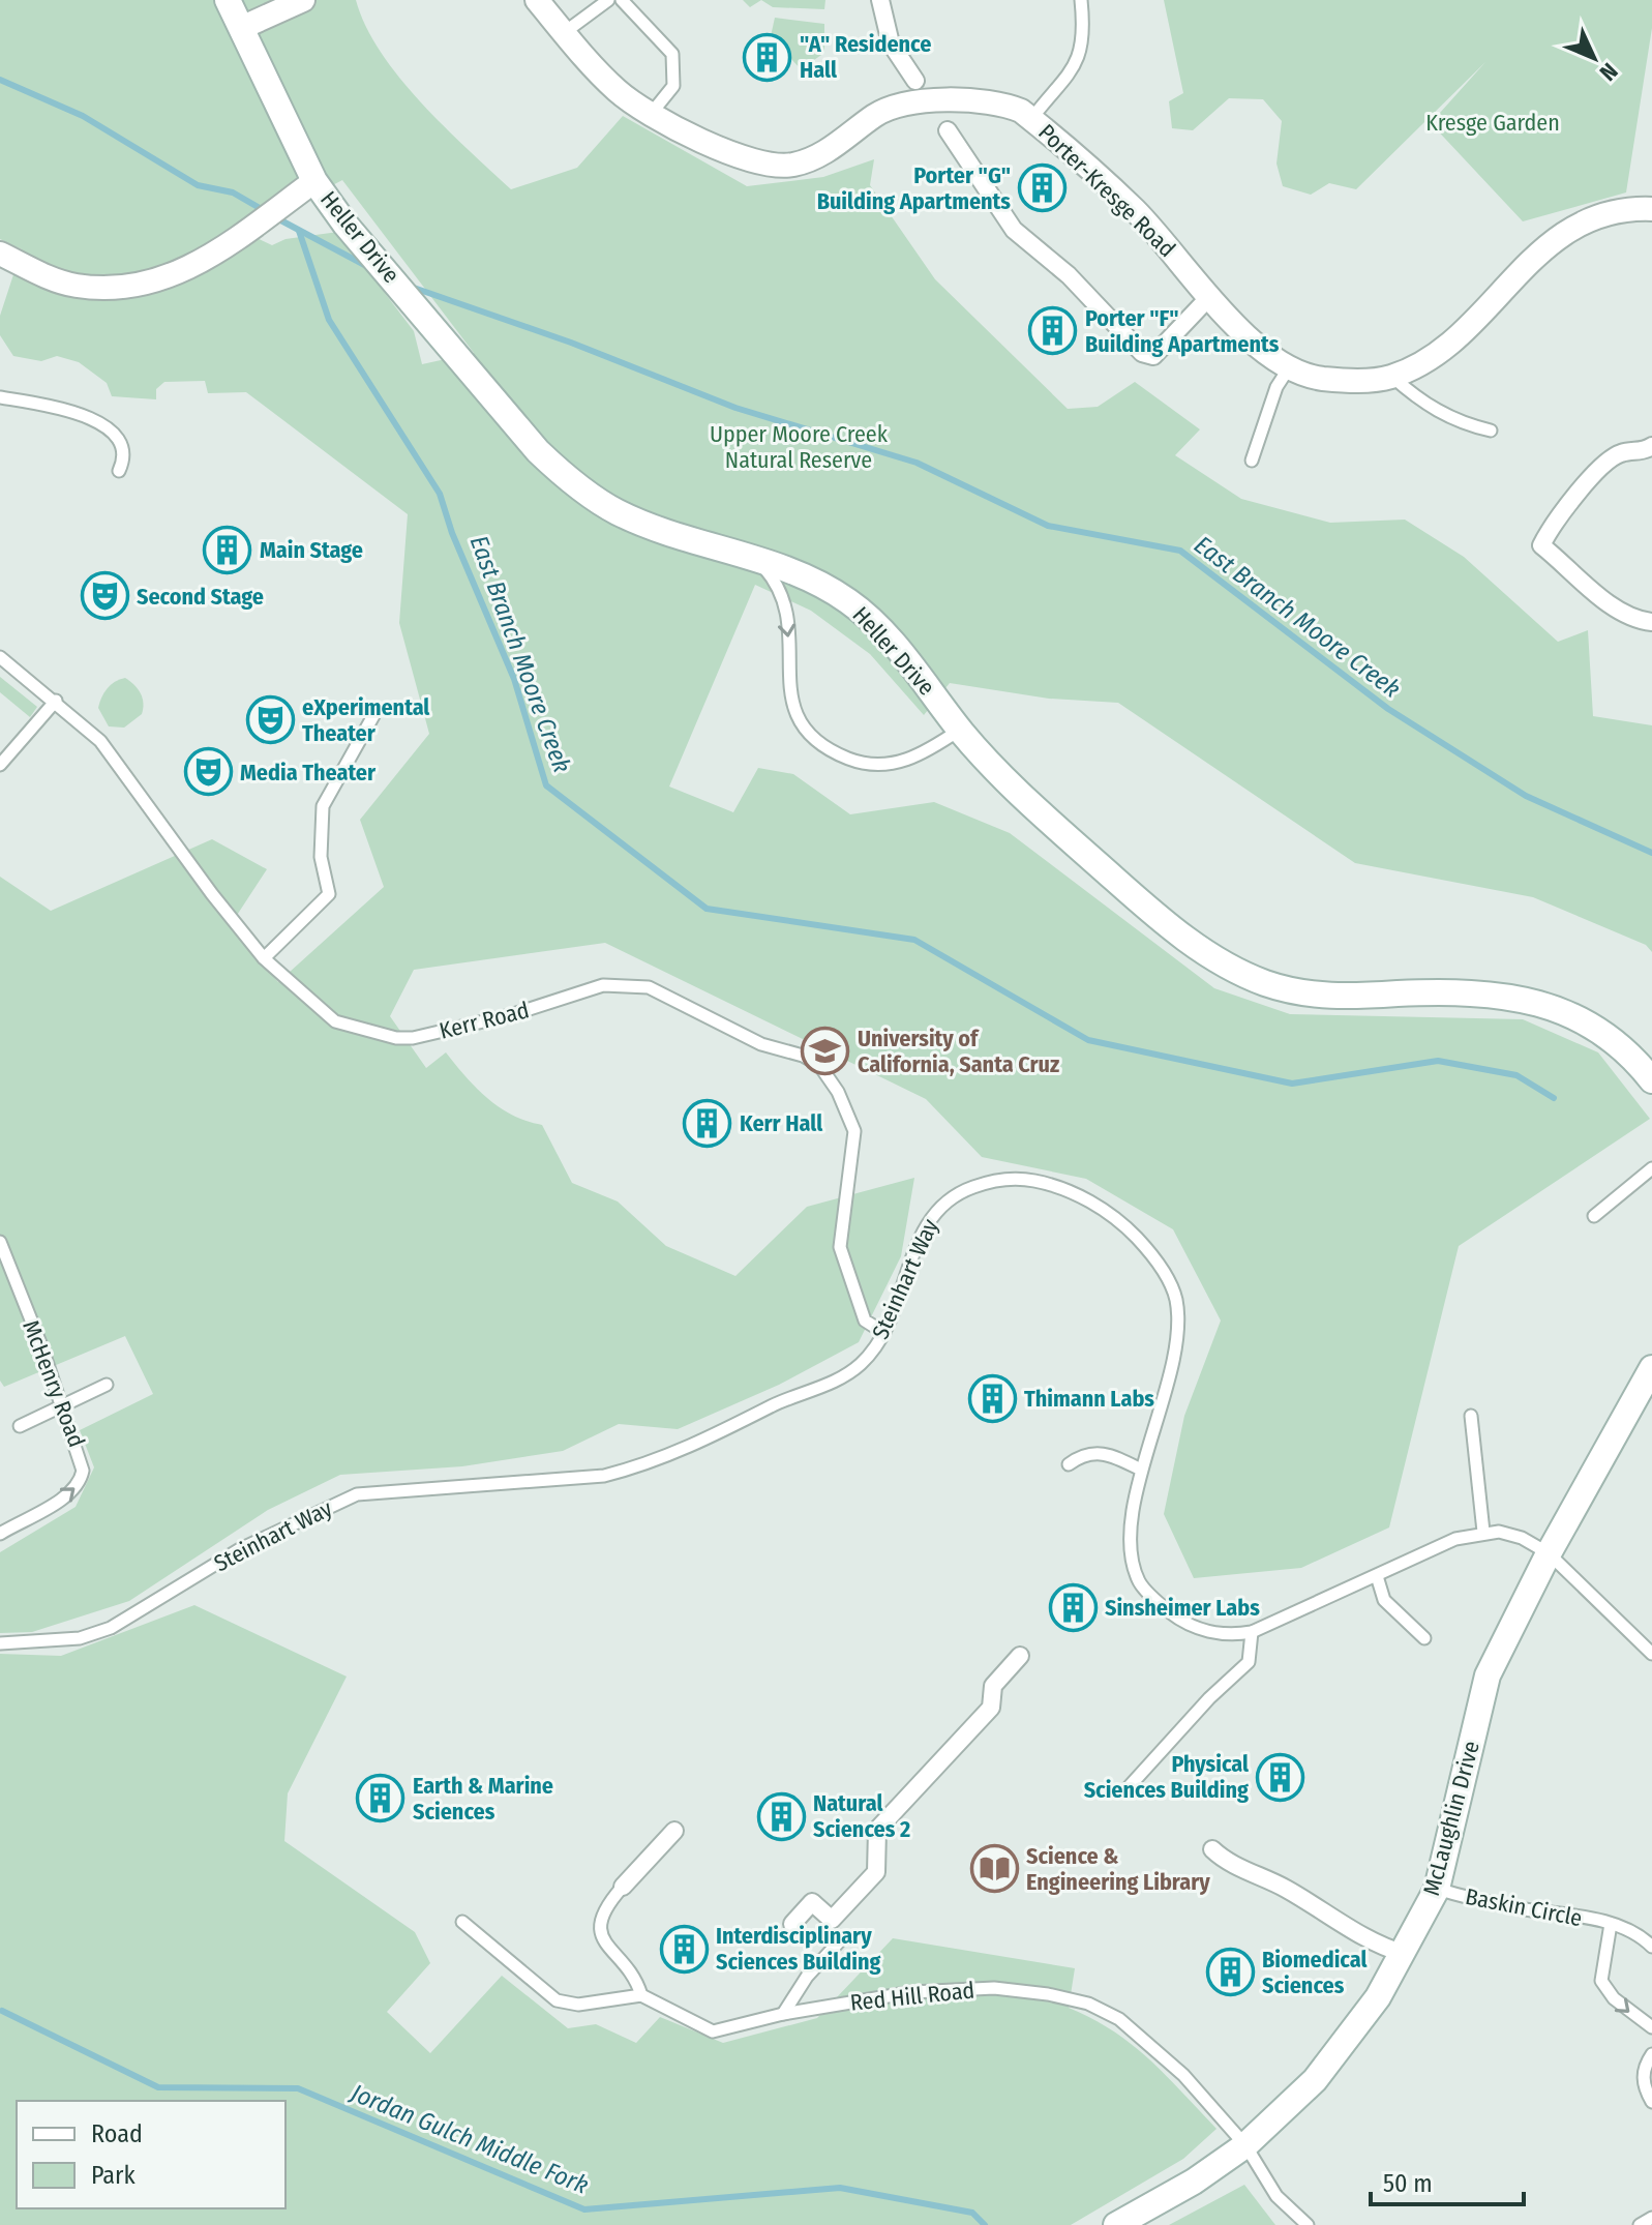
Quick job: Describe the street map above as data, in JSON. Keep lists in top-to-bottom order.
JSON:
{
  "streets": {
    "main road": ["Heller Drive", "McLaughlin Drive"],
    "street": ["Porter-Kresge Road"],
    "lane": [
      "Kerr Road",
      "Steinhart Way",
      "McHenry Road",
      "Baskin Circle",
      "Red Hill Road"
    ]
  },
  "crossings": [
    ["Kerr Road", "Steinhart Way"],
    ["Steinhart Way", "McLaughlin Drive"],
    ["McLaughlin Drive", "Baskin Circle"],
    ["McLaughlin Drive", "Red Hill Road"]
  ],
  "one_way": ["McHenry Road"],
  "water": ["East Branch Moore Creek", "Jordan Gulch Middle Fork"],
  "parks": ["Kresge Garden", "Upper Moore Creek Natural Reserve"],
  "places": {
    "building": [
      "\"A\" Residence Hall",
      "Porter \"G\" Building Apartments",
      "Porter \"F\" Building Apartments",
      "Main Stage",
      "Kerr Hall",
      "Thimann Labs",
      "Sinsheimer Labs",
      "Physical Sciences Building",
      "Earth & Marine Sciences",
      "Natural Sciences 2",
      "Interdisciplinary Sciences Building",
      "Biomedical Sciences"
    ],
    "theatre": ["Second Stage", "eXperimental Theater", "Media Theater"],
    "school or university": ["University of California, Santa Cruz"],
    "library": ["Science & Engineering Library"]
  },
  "legend": ["Road", "Park"],
  "scale_bar": "50 m",
  "north": "bottom right"
}
